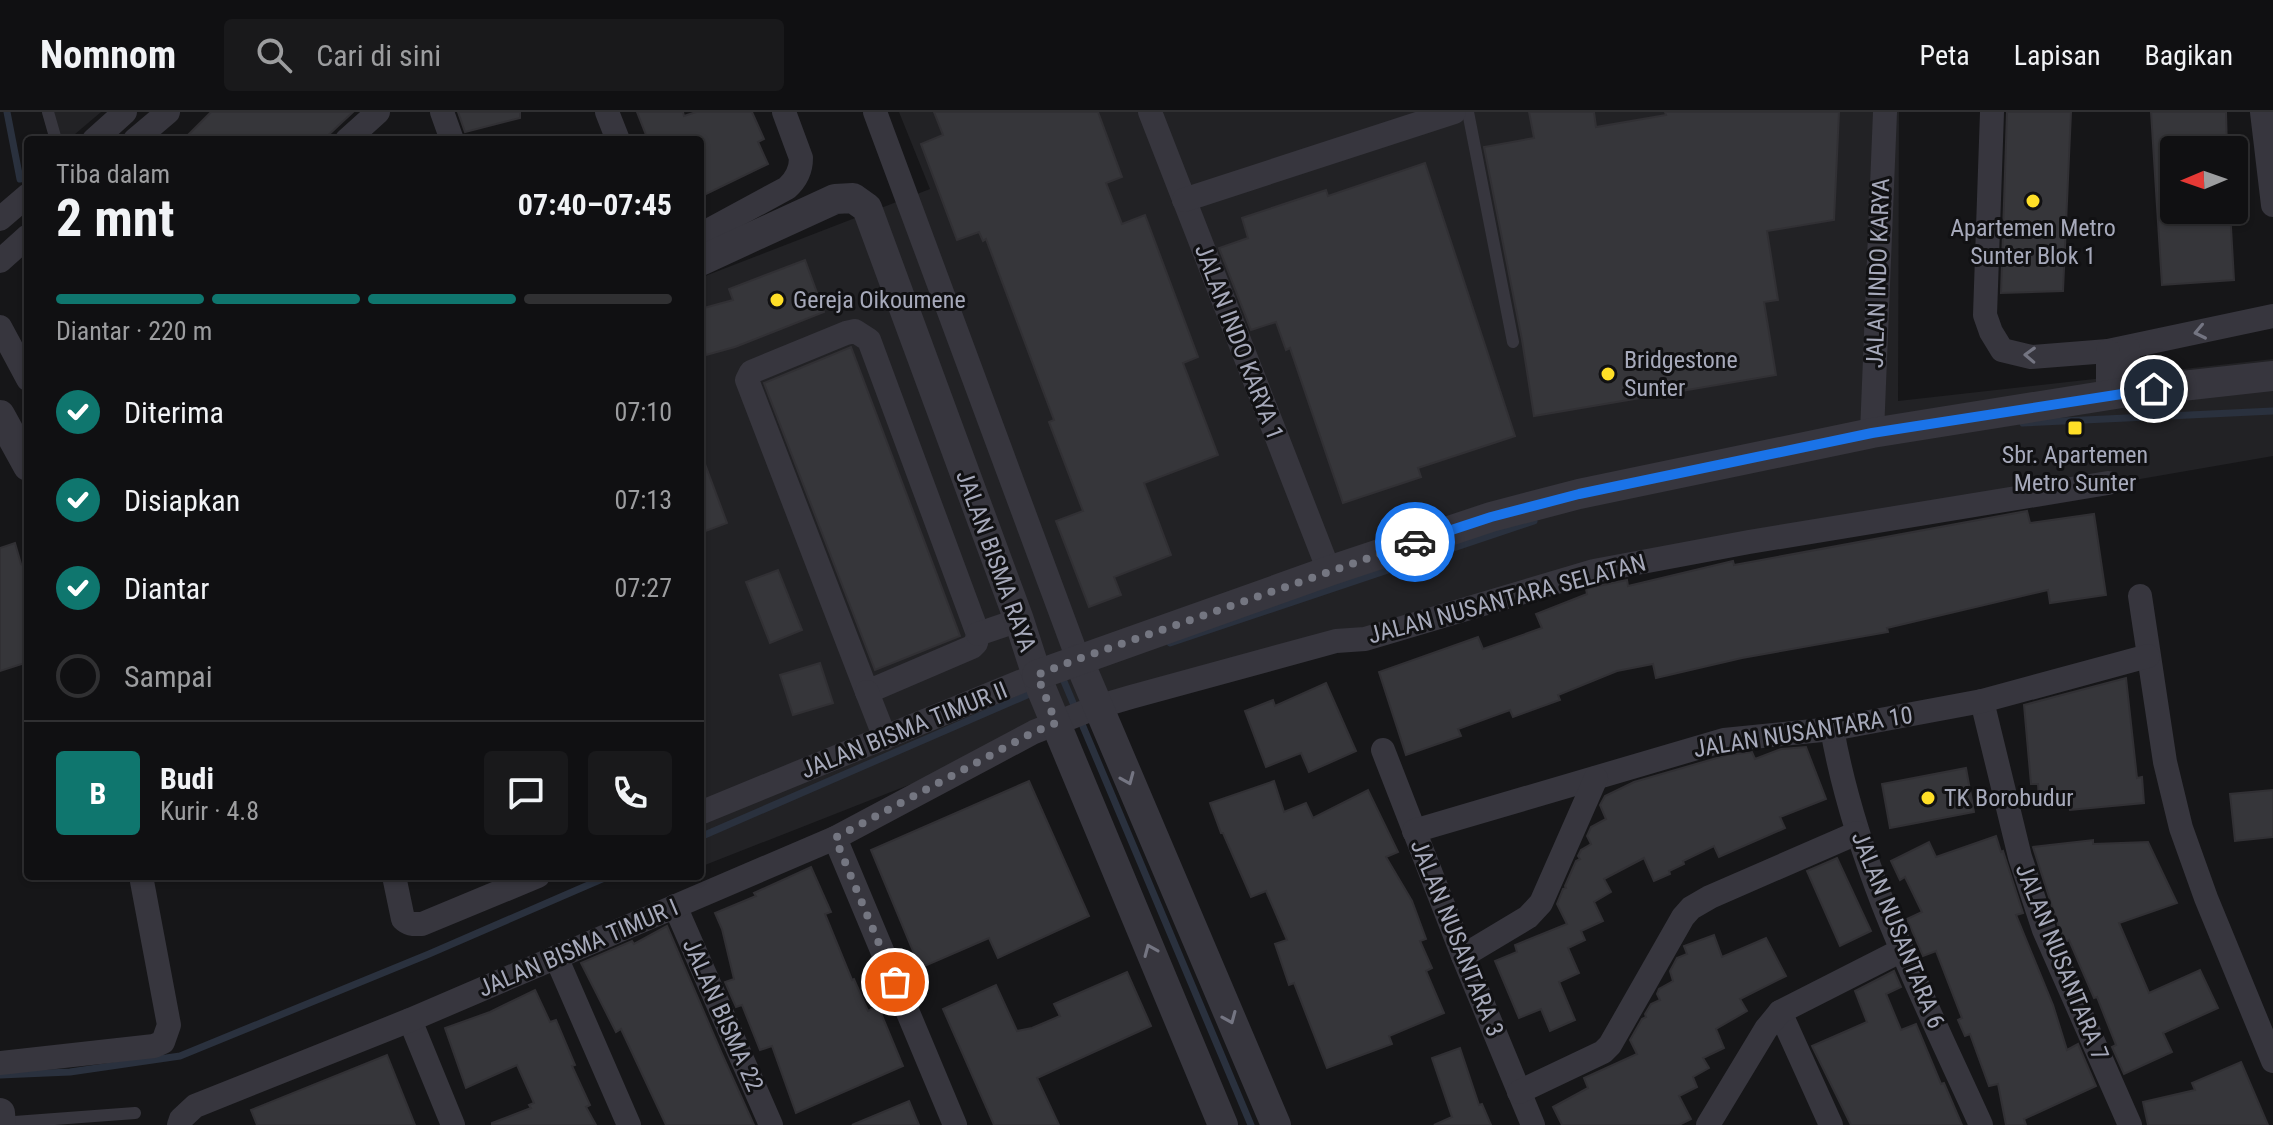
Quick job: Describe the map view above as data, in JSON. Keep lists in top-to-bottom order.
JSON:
{
  "streets": {
    "street": [
      "JALAN INDO KARYA",
      "JALAN INDO KARYA 1",
      "JALAN BISMA RAYA",
      "JALAN NUSANTARA SELATAN",
      "JALAN BISMA TIMUR II",
      "JALAN NUSANTARA 10",
      "JALAN NUSANTARA 6",
      "JALAN NUSANTARA 3",
      "JALAN BISMA TIMUR I",
      "JALAN NUSANTARA 7",
      "JALAN BISMA 22"
    ]
  },
  "crossings": [
    ["JALAN INDO KARYA", "JALAN BISMA TIMUR II"],
    ["JALAN INDO KARYA 1", "JALAN BISMA TIMUR II"],
    ["JALAN BISMA RAYA", "JALAN NUSANTARA SELATAN"],
    ["JALAN BISMA RAYA", "JALAN BISMA TIMUR II"],
    ["JALAN BISMA RAYA", "JALAN BISMA TIMUR I"],
    ["JALAN NUSANTARA SELATAN", "JALAN BISMA TIMUR II"],
    ["JALAN NUSANTARA SELATAN", "JALAN BISMA TIMUR I"],
    ["JALAN BISMA TIMUR II", "JALAN BISMA TIMUR I"],
    ["JALAN NUSANTARA 10", "JALAN NUSANTARA 6"],
    ["JALAN NUSANTARA 10", "JALAN NUSANTARA 3"],
    ["JALAN NUSANTARA 10", "JALAN NUSANTARA 7"],
    ["JALAN BISMA TIMUR I", "JALAN BISMA 22"]
  ],
  "places": {
    "other": [
      "Apartemen Metro Sunter Blok 1",
      "Gereja Oikoumene",
      "Bridgestone Sunter",
      "TK Borobudur"
    ],
    "transit": ["Sbr. Apartemen Metro Sunter"]
  },
  "north": "left",
  "page": {
    "header": "Nomnom",
    "search": "Cari di sini",
    "nav": ["Peta", "Lapisan", "Bagikan"],
    "heading": ["2 mnt", "Tiba dalam", "07:40–07:45"],
    "panel": ["Budi", "Kurir · 4.8"],
    "bar": "Diantar · 220 m",
    "list": [
      ["Diterima", "07:10"],
      ["Disiapkan", "07:13"],
      ["Diantar", "07:27"],
      "Sampai"
    ],
    "round": "B"
  }
}
